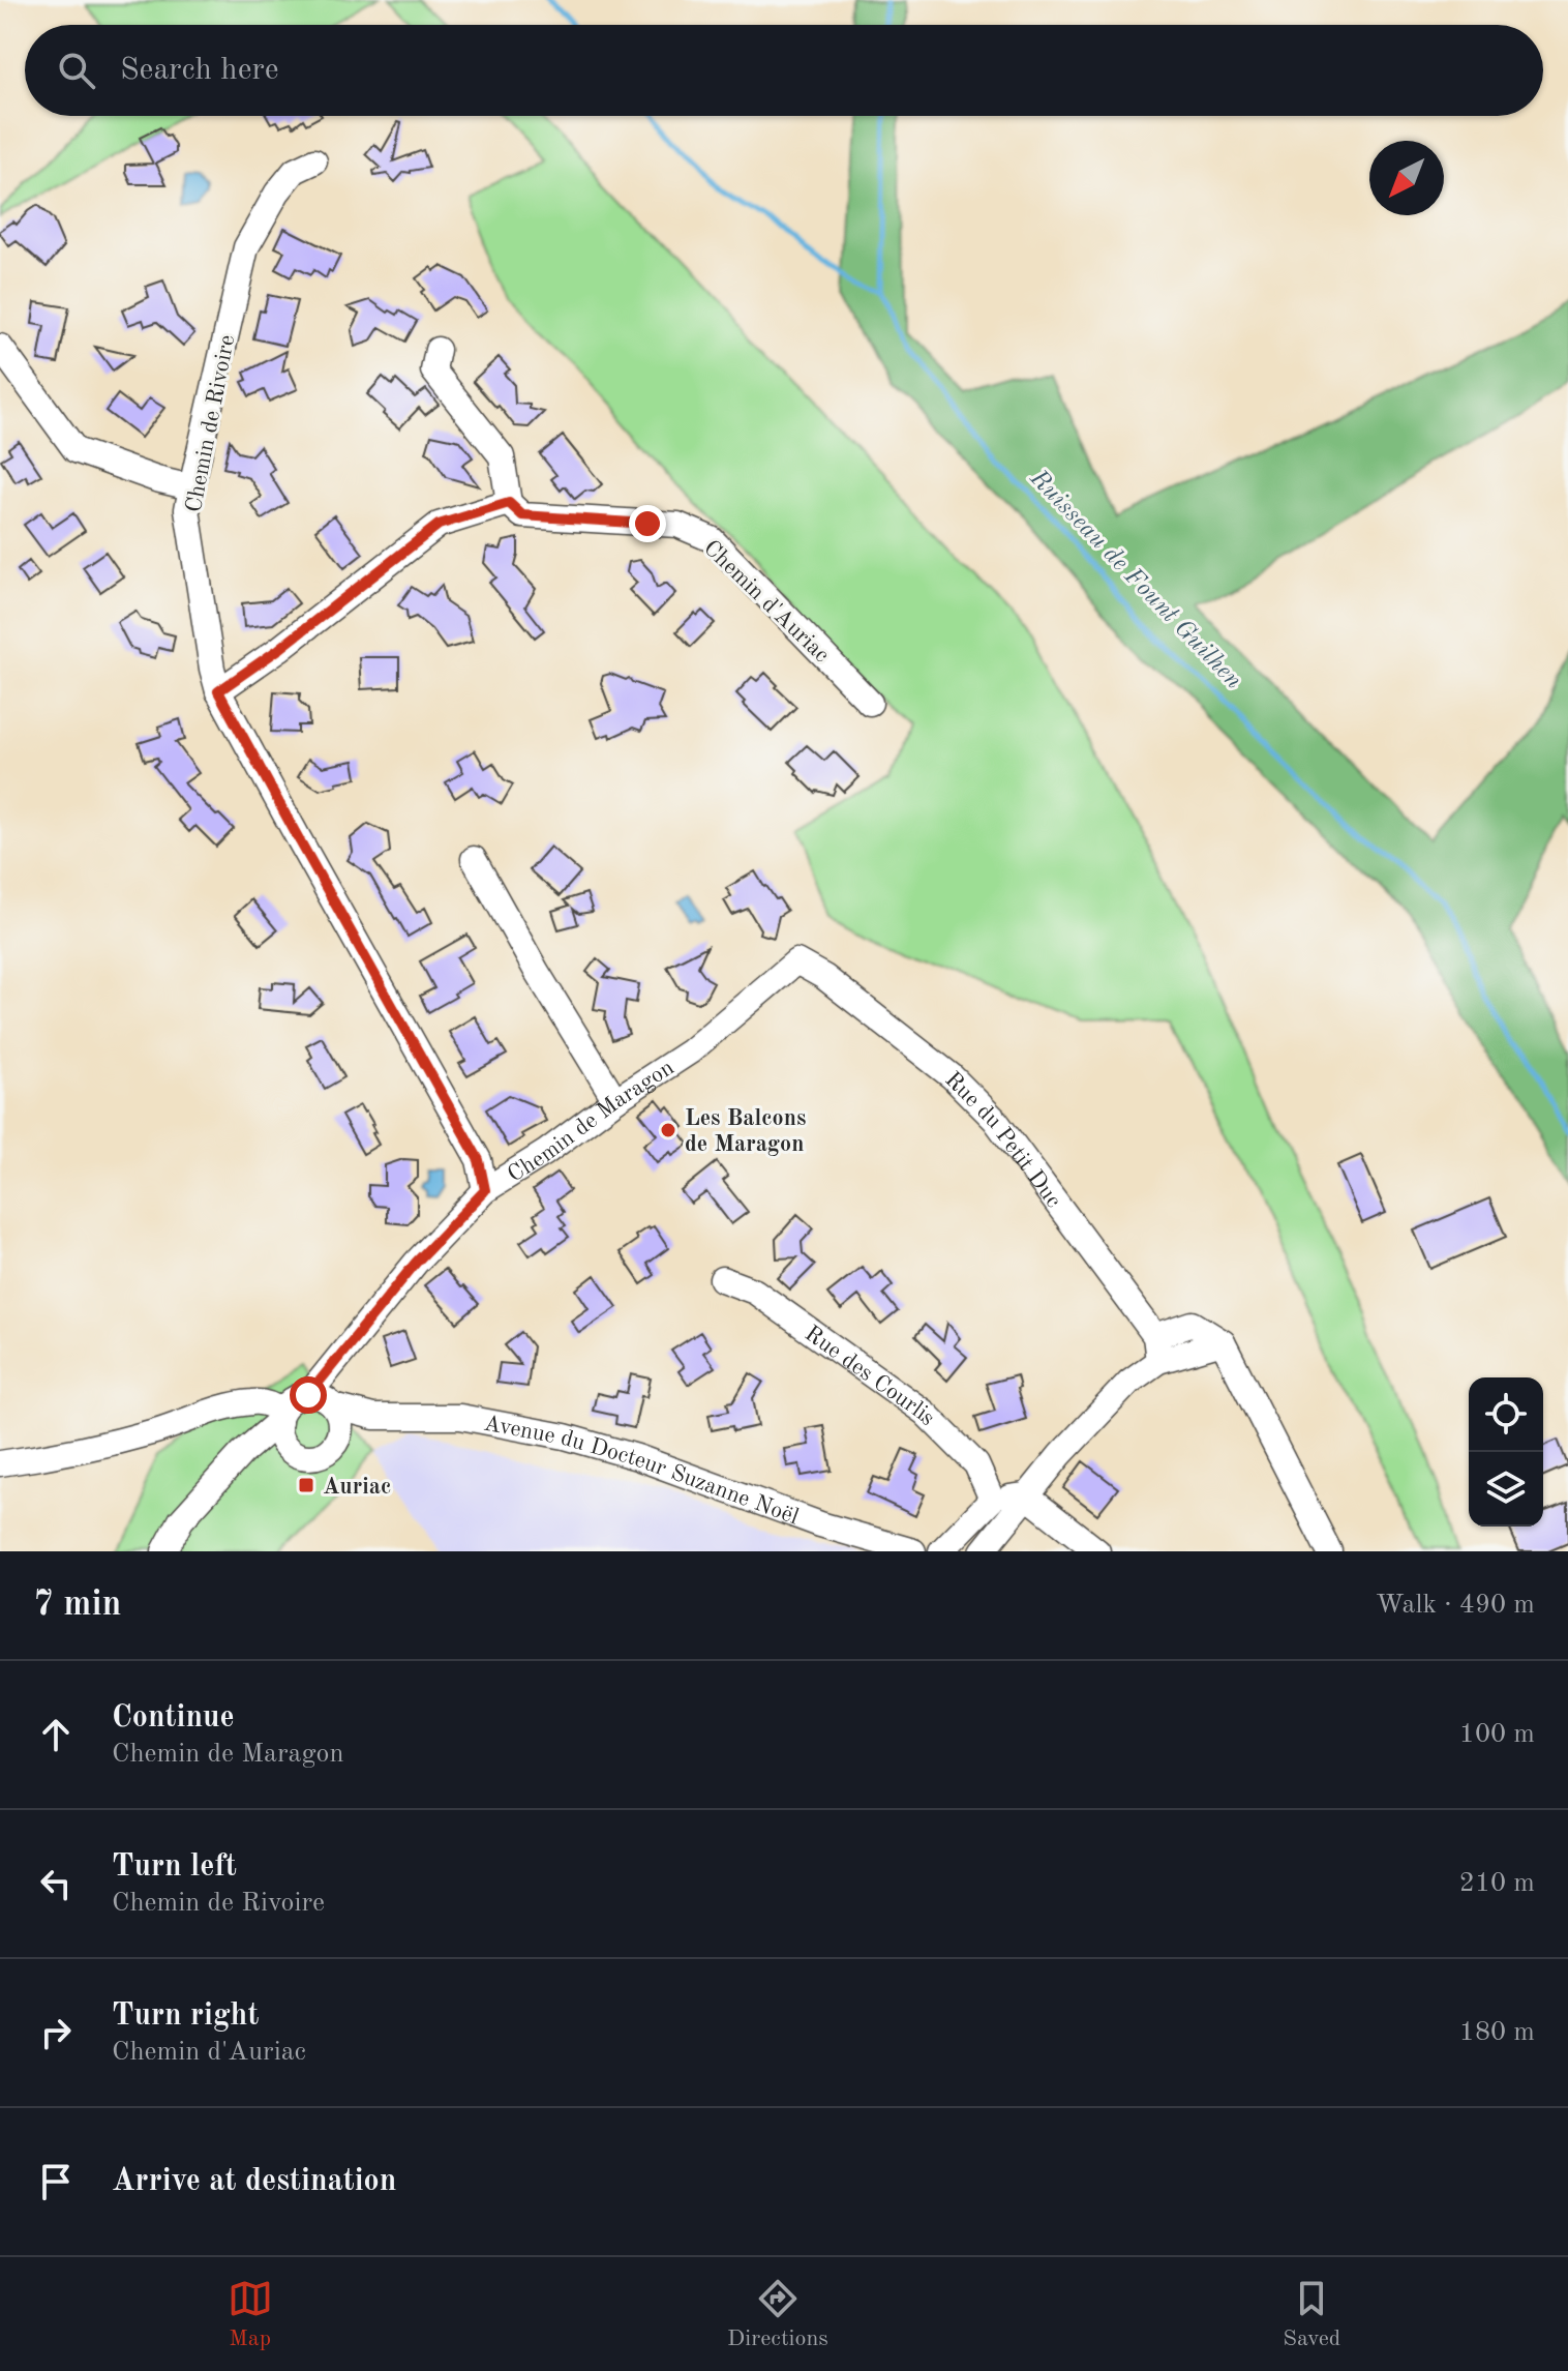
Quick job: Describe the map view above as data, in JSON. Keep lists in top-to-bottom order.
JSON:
{
  "streets": {
    "street": [
      "Chemin de Rivoire",
      "Chemin d'Auriac",
      "Chemin de Maragon",
      "Rue du Petit Duc",
      "Rue des Courlis",
      "Avenue du Docteur Suzanne Noël"
    ]
  },
  "crossings": [
    ["Chemin de Rivoire", "Chemin de Maragon"],
    ["Chemin de Maragon", "Rue du Petit Duc"],
    ["Chemin de Maragon", "Avenue du Docteur Suzanne Noël"]
  ],
  "water": ["Ruisseau de Fount Guilhen"],
  "places": {
    "other": ["Les Balcons de Maragon"],
    "transit": ["Auriac"]
  },
  "north": "bottom left",
  "page": {
    "search": "Search here",
    "heading": ["7 min", "Walk · 490 m"],
    "list": [
      ["Continue", "Chemin de Maragon", "100 m"],
      ["Turn left", "Chemin de Rivoire", "210 m"],
      ["Turn right", "Chemin d'Auriac", "180 m"],
      "Arrive at destination"
    ],
    "nav": ["Map", "Directions", "Saved"]
  }
}
